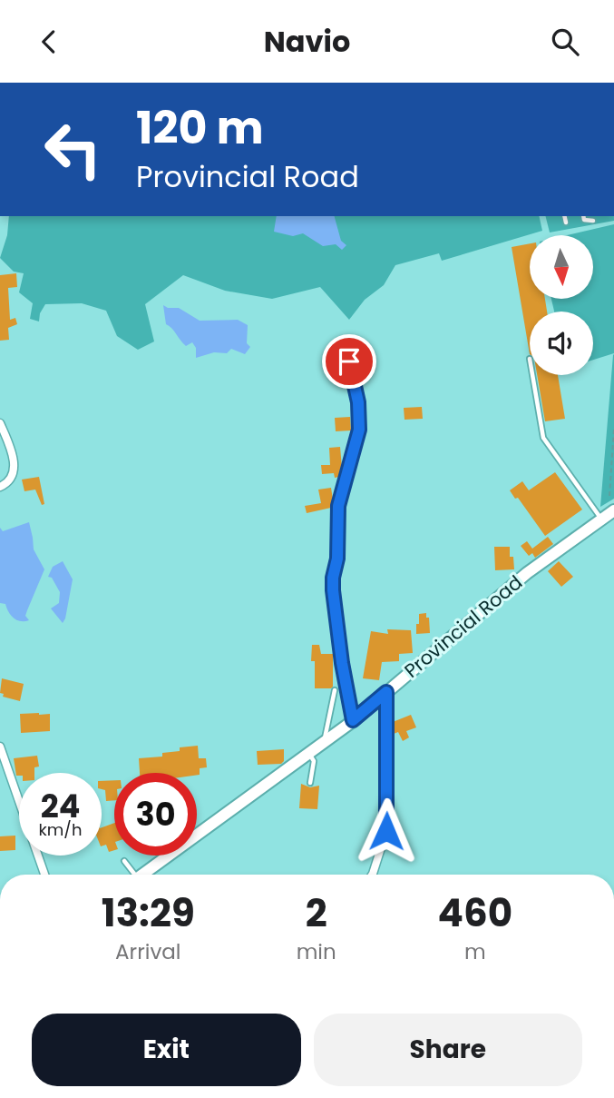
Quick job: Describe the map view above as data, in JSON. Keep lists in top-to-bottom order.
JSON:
{
  "streets": {
    "main road": ["Provincial Road"]
  },
  "north": "bottom",
  "page": {
    "header": "Navio",
    "turn": ["120 m", "Provincial Road"],
    "speed": "24 km/h",
    "limit": "30",
    "eta": [
      "13:29",
      "Arrival",
      "2",
      "min",
      "460",
      "m"
    ],
    "buttons": ["Exit", "Share"]
  }
}
